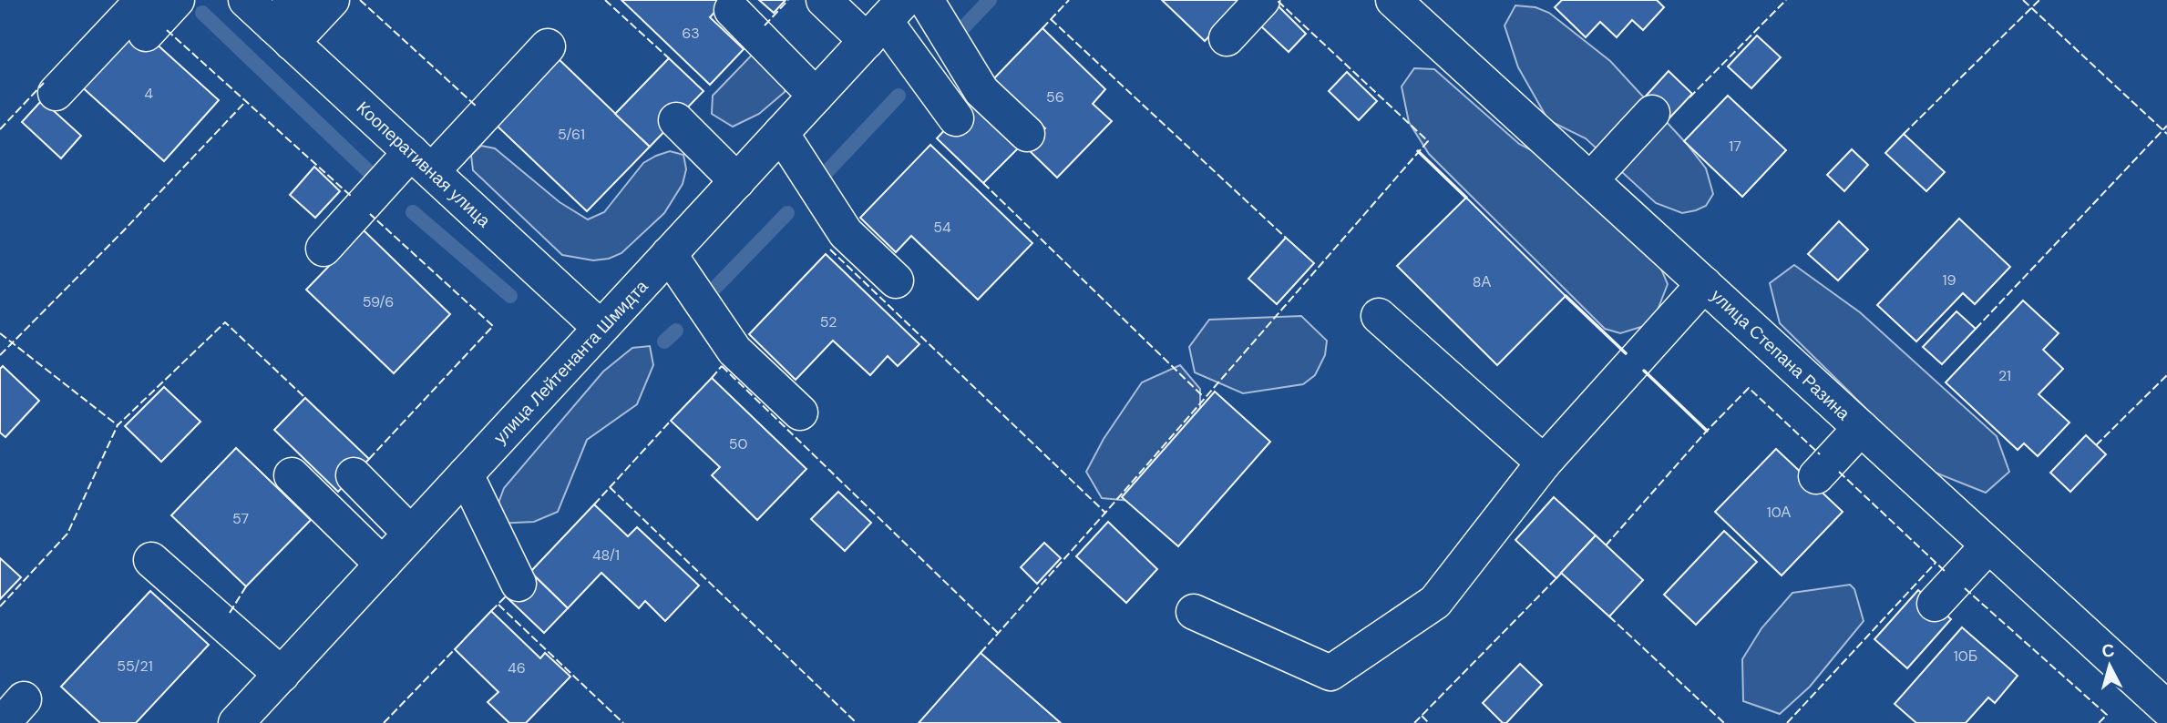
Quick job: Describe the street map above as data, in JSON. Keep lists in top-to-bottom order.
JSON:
{
  "streets": {
    "street": ["Кооперативная улица", "улица Степана Разина", "улица Лейтенанта Шмидта"]
  },
  "crossings": [
    ["Кооперативная улица", "улица Лейтенанта Шмидта"]
  ],
  "house_numbers": [
    "63",
    "4",
    "56",
    "5/61",
    "17",
    "54",
    "19",
    "8А",
    "59/6",
    "52",
    "21",
    "50",
    "10А",
    "57",
    "48/1",
    "10Б",
    "55/21",
    "46"
  ],
  "north": "top"
}
